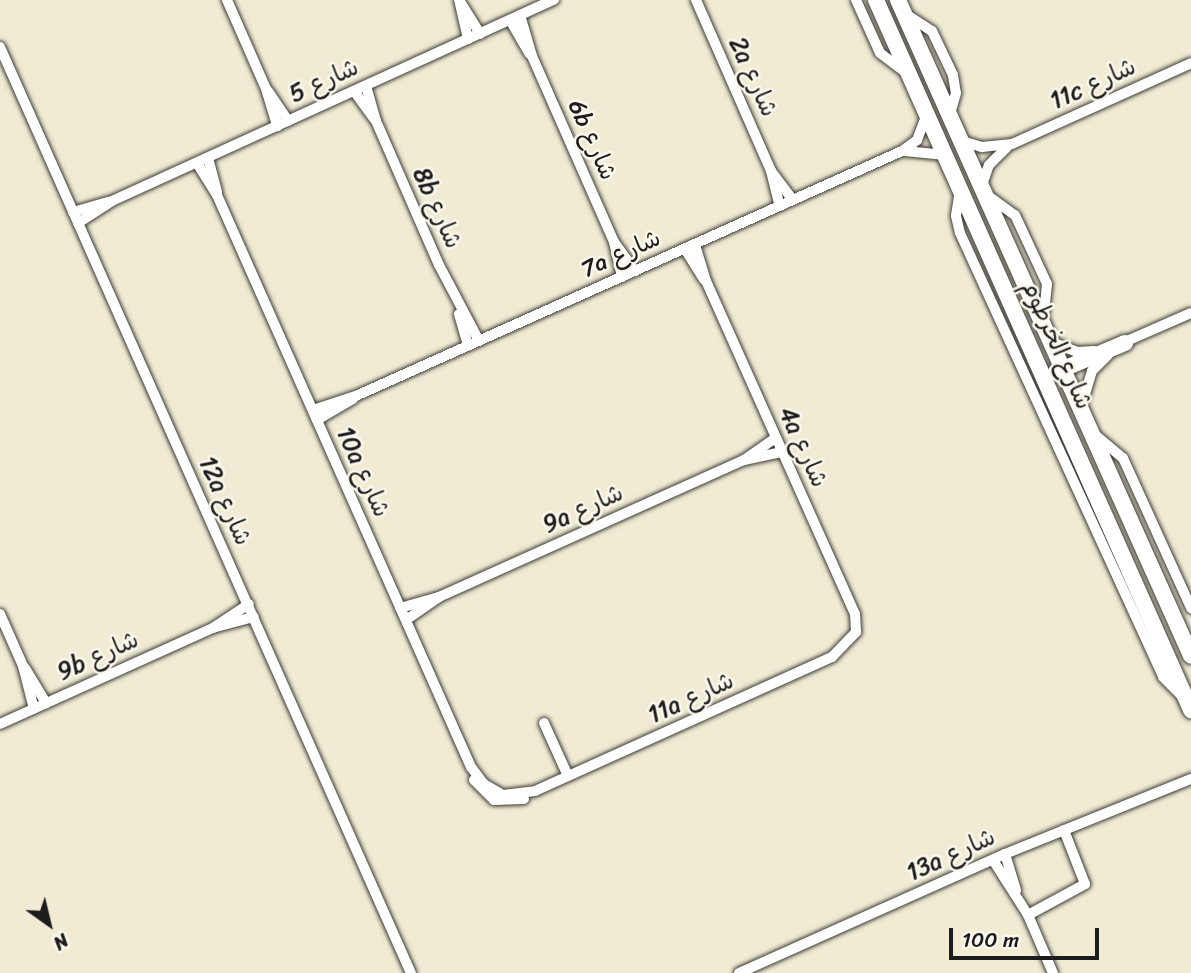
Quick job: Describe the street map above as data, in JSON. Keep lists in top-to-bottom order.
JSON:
{
  "streets": {
    "main road": ["شارع الخرطوم"],
    "street": [
      "2a شارع",
      "شارع 5",
      "11c شارع",
      "6b شارع",
      "8b شارع",
      "7a شارع",
      "4a شارع",
      "10a شارع",
      "12a شارع",
      "9a شارع",
      "9b شارع",
      "11a شارع",
      "13a شارع"
    ]
  },
  "crossings": [
    ["2a شارع", "7a شارع"],
    ["شارع 5", "6b شارع"],
    ["شارع 5", "8b شارع"],
    ["شارع 5", "10a شارع"],
    ["شارع 5", "12a شارع"],
    ["11c شارع", "شارع الخرطوم"],
    ["6b شارع", "7a شارع"],
    ["8b شارع", "7a شارع"],
    ["7a شارع", "شارع الخرطوم"],
    ["7a شارع", "4a شارع"],
    ["7a شارع", "10a شارع"],
    ["4a شارع", "9a شارع"],
    ["4a شارع", "11a شارع"],
    ["10a شارع", "9a شارع"],
    ["10a شارع", "11a شارع"],
    ["12a شارع", "9b شارع"]
  ],
  "scale_bar": "100 m",
  "north": "bottom right"
}
